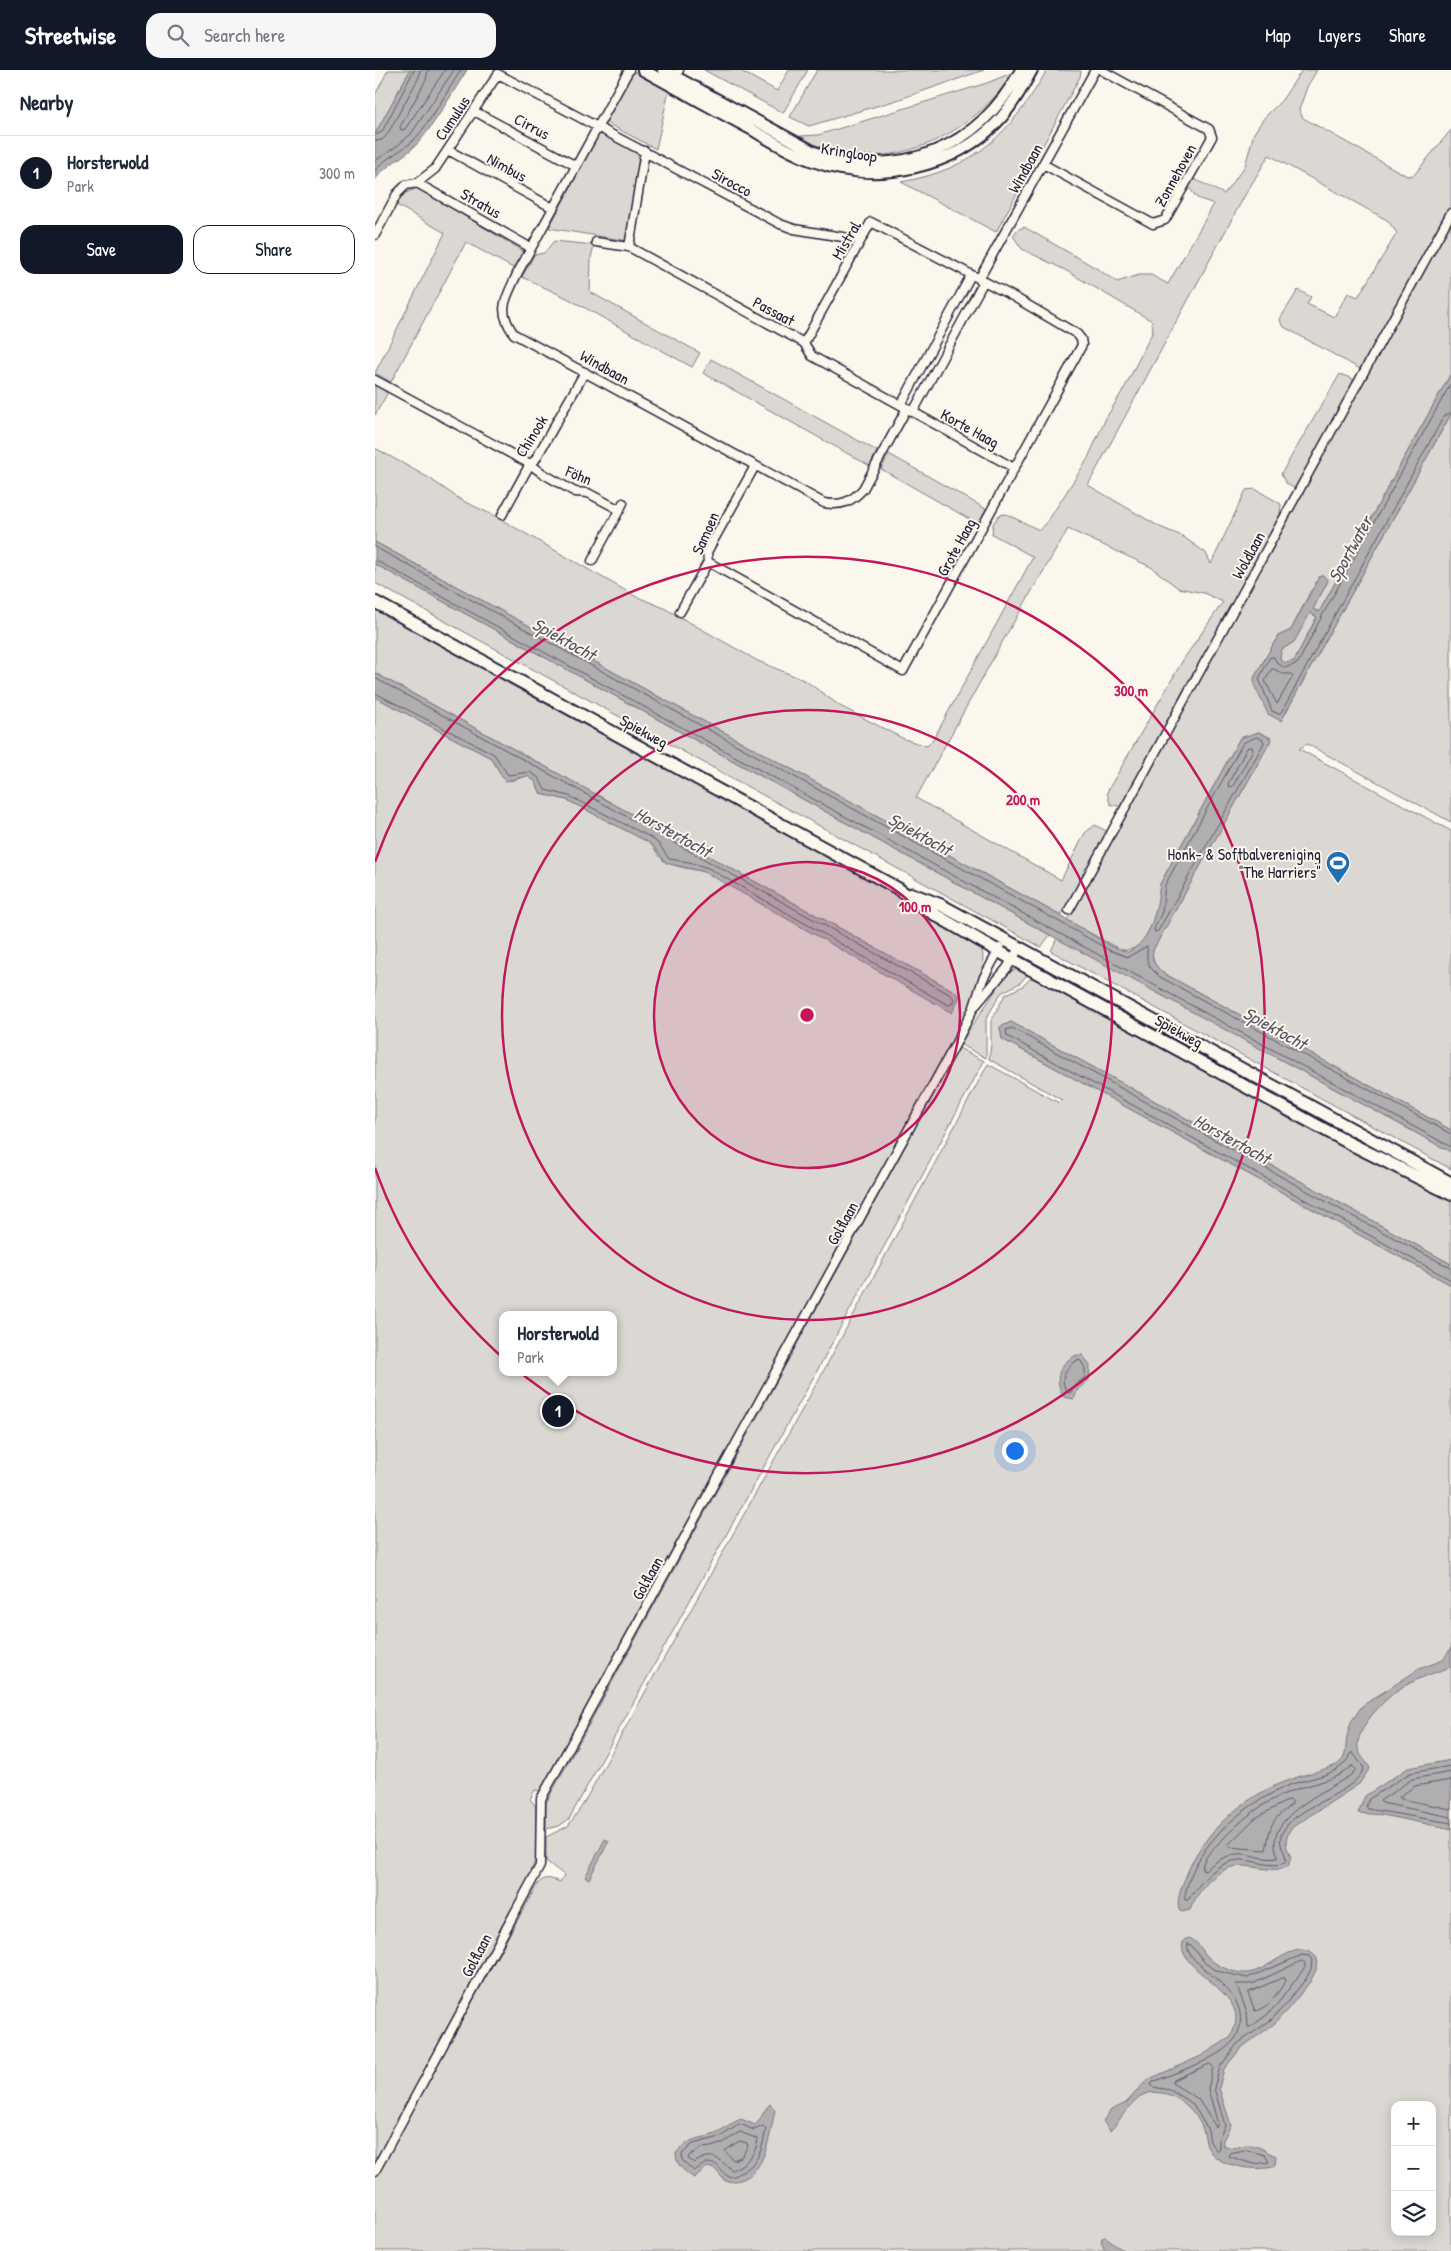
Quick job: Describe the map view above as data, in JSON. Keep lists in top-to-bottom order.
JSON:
{
  "streets": {
    "main road": ["Spiekweg"],
    "street": [
      "Cumulus",
      "Cirrus",
      "Kringloop",
      "Nimbus",
      "Windbaan",
      "Zonnehoven",
      "Sirocco",
      "Stratus",
      "Mistral",
      "Passaat",
      "Korte Haag",
      "Chinook",
      "Föhn",
      "Samoen",
      "Grote Haag",
      "Woldlaan",
      "Golflaan"
    ]
  },
  "crossings": [
    ["Cumulus", "Cirrus"],
    ["Cumulus", "Nimbus"],
    ["Cumulus", "Windbaan"],
    ["Cumulus", "Sirocco"],
    ["Cumulus", "Stratus"],
    ["Cirrus", "Windbaan"],
    ["Nimbus", "Windbaan"],
    ["Windbaan", "Zonnehoven"],
    ["Windbaan", "Sirocco"],
    ["Windbaan", "Stratus"],
    ["Windbaan", "Mistral"],
    ["Windbaan", "Passaat"],
    ["Windbaan", "Korte Haag"],
    ["Windbaan", "Chinook"],
    ["Windbaan", "Samoen"],
    ["Windbaan", "Grote Haag"],
    ["Sirocco", "Mistral"],
    ["Mistral", "Passaat"],
    ["Mistral", "Grote Haag"],
    ["Passaat", "Korte Haag"],
    ["Korte Haag", "Grote Haag"],
    ["Chinook", "Föhn"],
    ["Samoen", "Grote Haag"],
    ["Spiekweg", "Golflaan"]
  ],
  "water": ["Sportwater", "Spiektocht", "Horstertocht"],
  "places": {
    "sports": ["Honk- & Softbalvereniging \"The Harriers\""]
  },
  "page": {
    "header": "Streetwise",
    "search": "Search here",
    "nav": ["Map", "Layers", "Share"],
    "heading": "Nearby",
    "list": [
      {
        "mark": "1",
        "name": "Horsterwold",
        "note": "Park",
        "value": "300 m"
      }
    ],
    "buttons": ["Save", "Share"],
    "popup": ["Horsterwold", "Park"],
    "pins": "1",
    "map_buttons": ["+", "−"]
  },
  "rings": ["300 m", "200 m", "100 m"]
}
